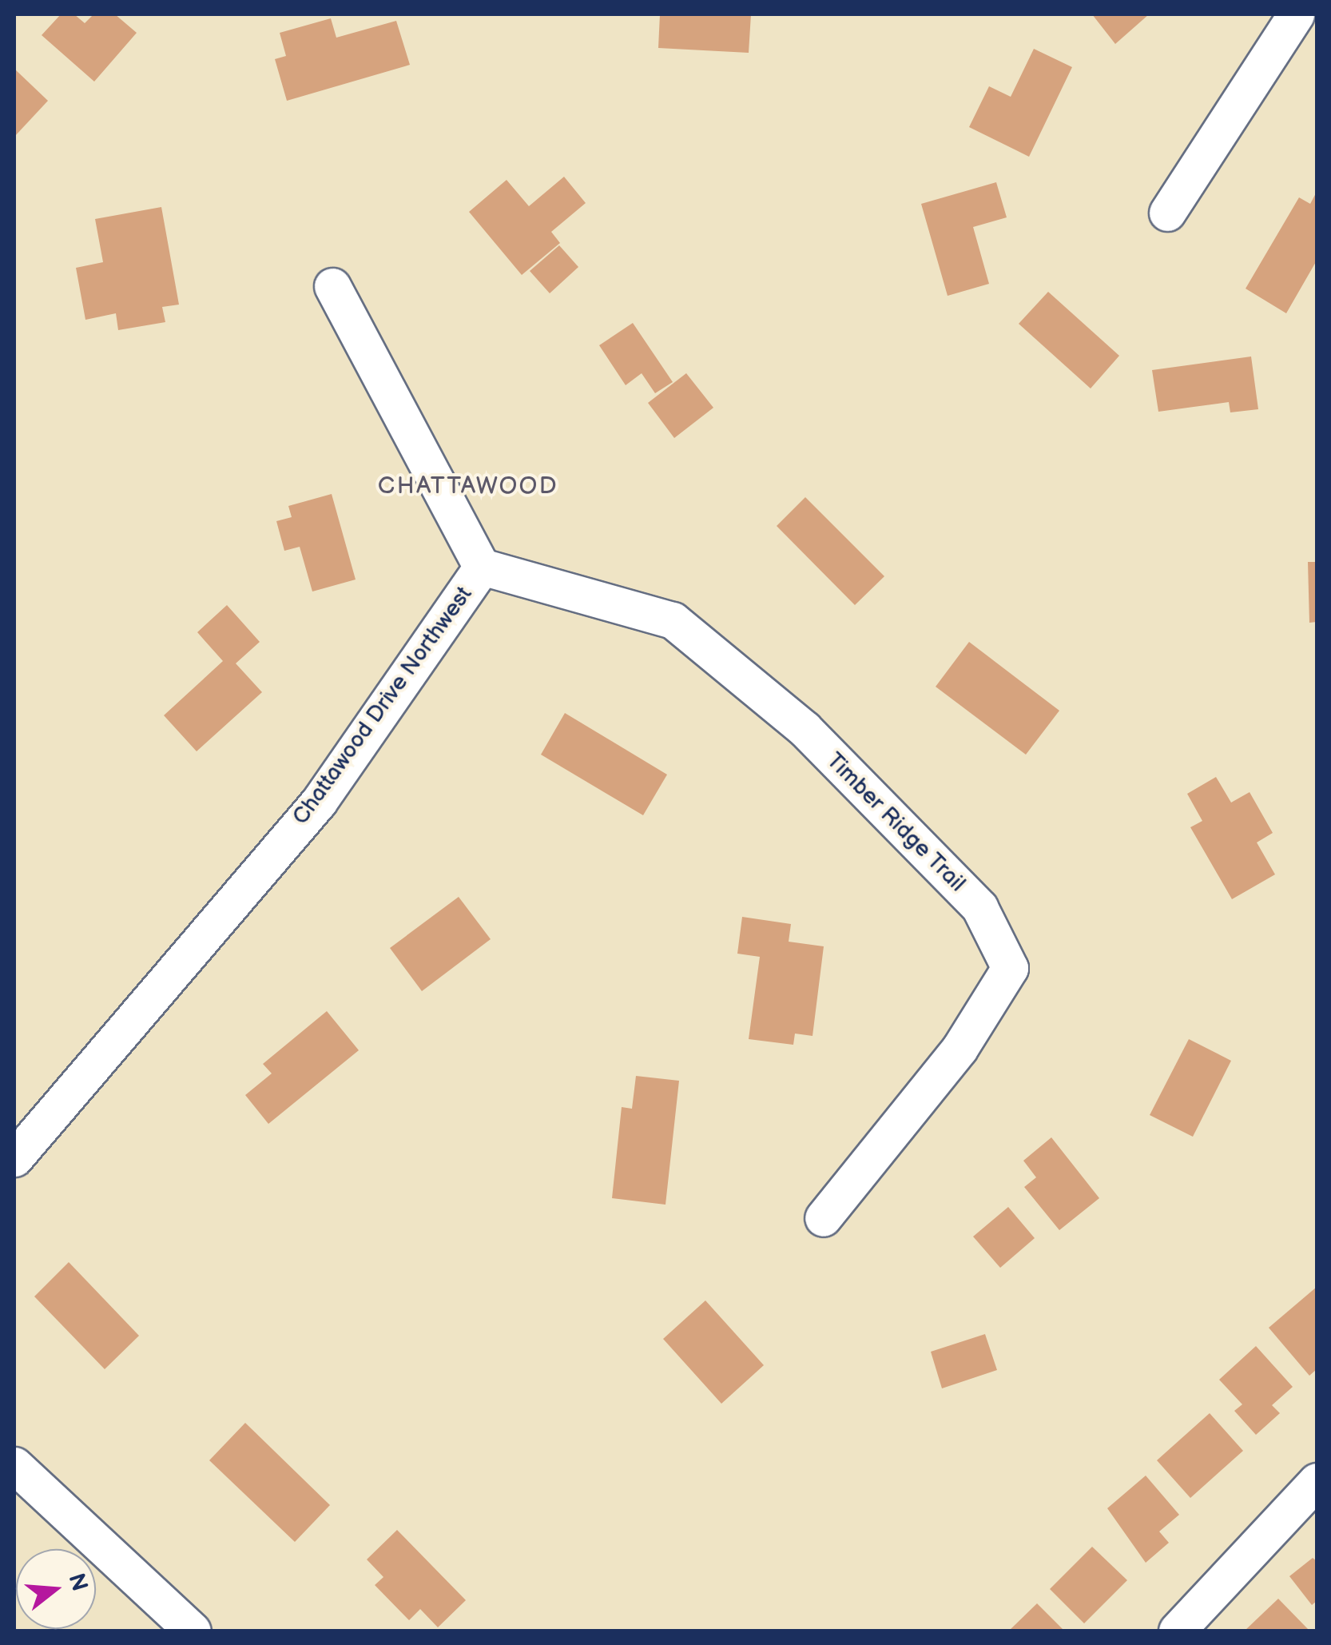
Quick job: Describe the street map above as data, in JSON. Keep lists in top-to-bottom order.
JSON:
{
  "streets": {
    "street": ["Chattawood Drive Northwest", "Timber Ridge Trail"]
  },
  "crossings": [
    ["Chattawood Drive Northwest", "Timber Ridge Trail"]
  ],
  "districts": ["CHATTAWOOD"],
  "north": "right"
}
